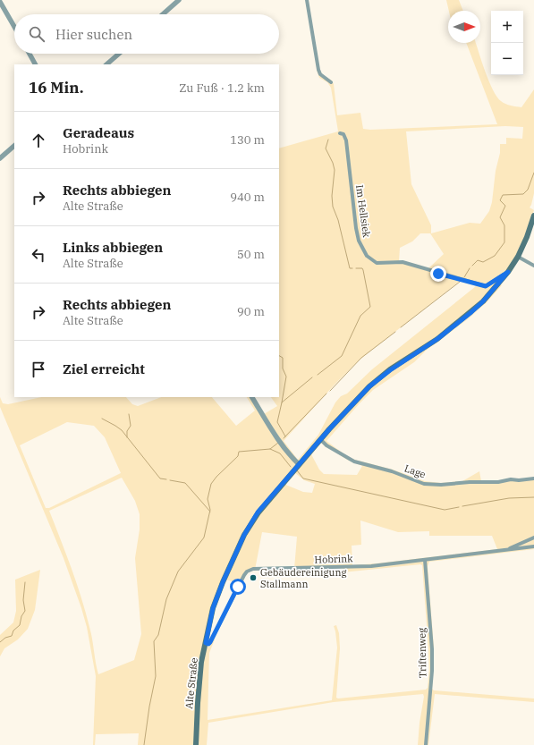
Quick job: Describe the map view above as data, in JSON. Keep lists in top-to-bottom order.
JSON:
{
  "streets": {
    "main road": ["Alte Straße"],
    "street": [
      "Im Hellsiek",
      "Lage",
      "Hobrink",
      "Triftenweg"
    ]
  },
  "crossings": [
    ["Im Hellsiek", "Alte Straße"],
    ["Lage", "Alte Straße"],
    ["Hobrink", "Triftenweg"],
    ["Hobrink", "Alte Straße"]
  ],
  "places": ["Gebäudereinigung Stallmann"],
  "north": "right",
  "page": {
    "map_buttons": ["+", "−"],
    "search": "Hier suchen",
    "heading": ["16 Min.", "Zu Fuß · 1.2 km"],
    "list": [
      ["Geradeaus", "Hobrink", "130 m"],
      ["Rechts abbiegen", "Alte Straße", "940 m"],
      ["Links abbiegen", "Alte Straße", "50 m"],
      ["Rechts abbiegen", "Alte Straße", "90 m"],
      "Ziel erreicht"
    ]
  }
}
